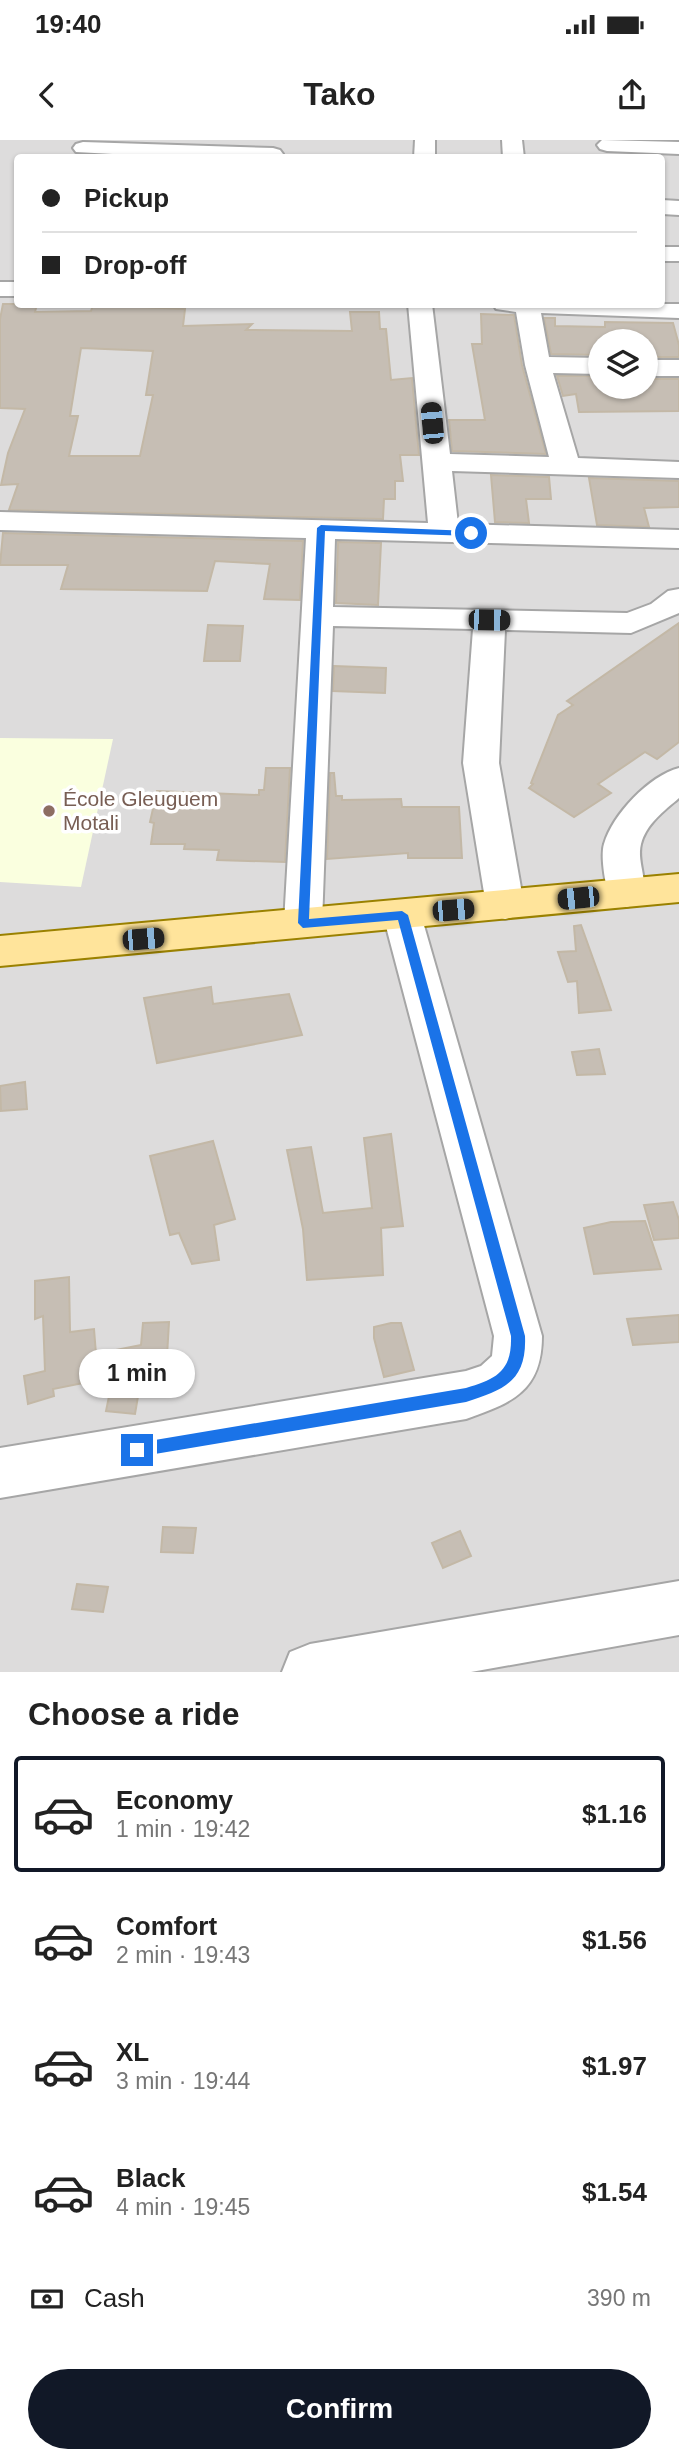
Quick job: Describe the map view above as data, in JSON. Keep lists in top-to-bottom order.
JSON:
{
  "places": ["École Gleuguem Motali"],
  "page": {
    "status": "19:40",
    "header": "Tako",
    "banner": ["Pickup", "Drop-off"],
    "bubble": "1 min",
    "heading": "Choose a ride",
    "list": [
      {
        "name": "Economy",
        "note": "1 min · 19:42",
        "value": "$1.16"
      },
      {
        "name": "Comfort",
        "note": "2 min · 19:43",
        "value": "$1.56"
      },
      {
        "name": "XL",
        "note": "3 min · 19:44",
        "value": "$1.97"
      },
      {
        "name": "Black",
        "note": "4 min · 19:45",
        "value": "$1.54"
      }
    ],
    "pay": ["Cash", "390 m"],
    "buttons": "Confirm"
  }
}
